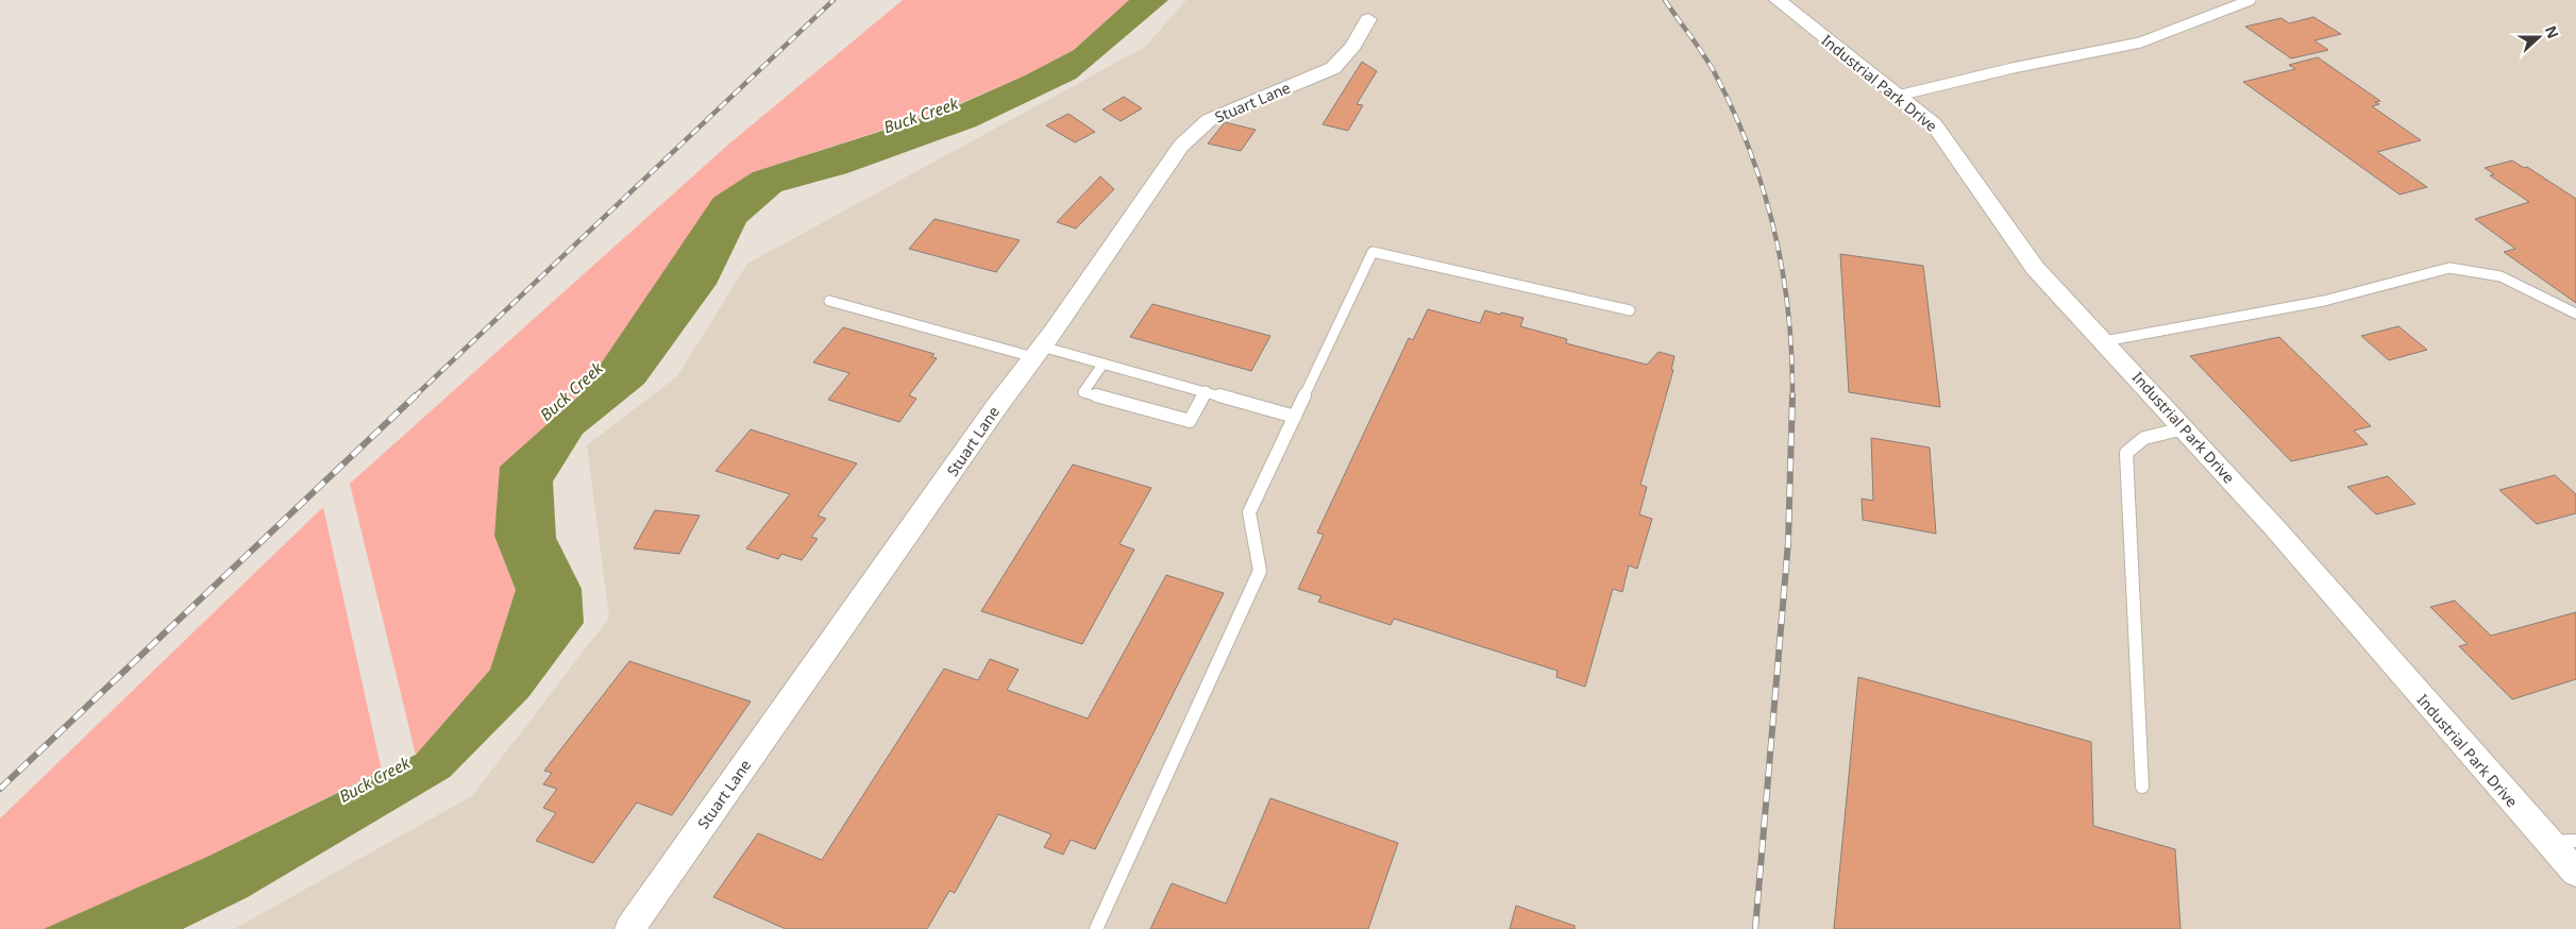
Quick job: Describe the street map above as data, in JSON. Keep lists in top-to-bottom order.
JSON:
{
  "streets": {
    "street": ["Industrial Park Drive", "Stuart Lane"]
  },
  "water": ["Buck Creek"],
  "north": "right"
}
